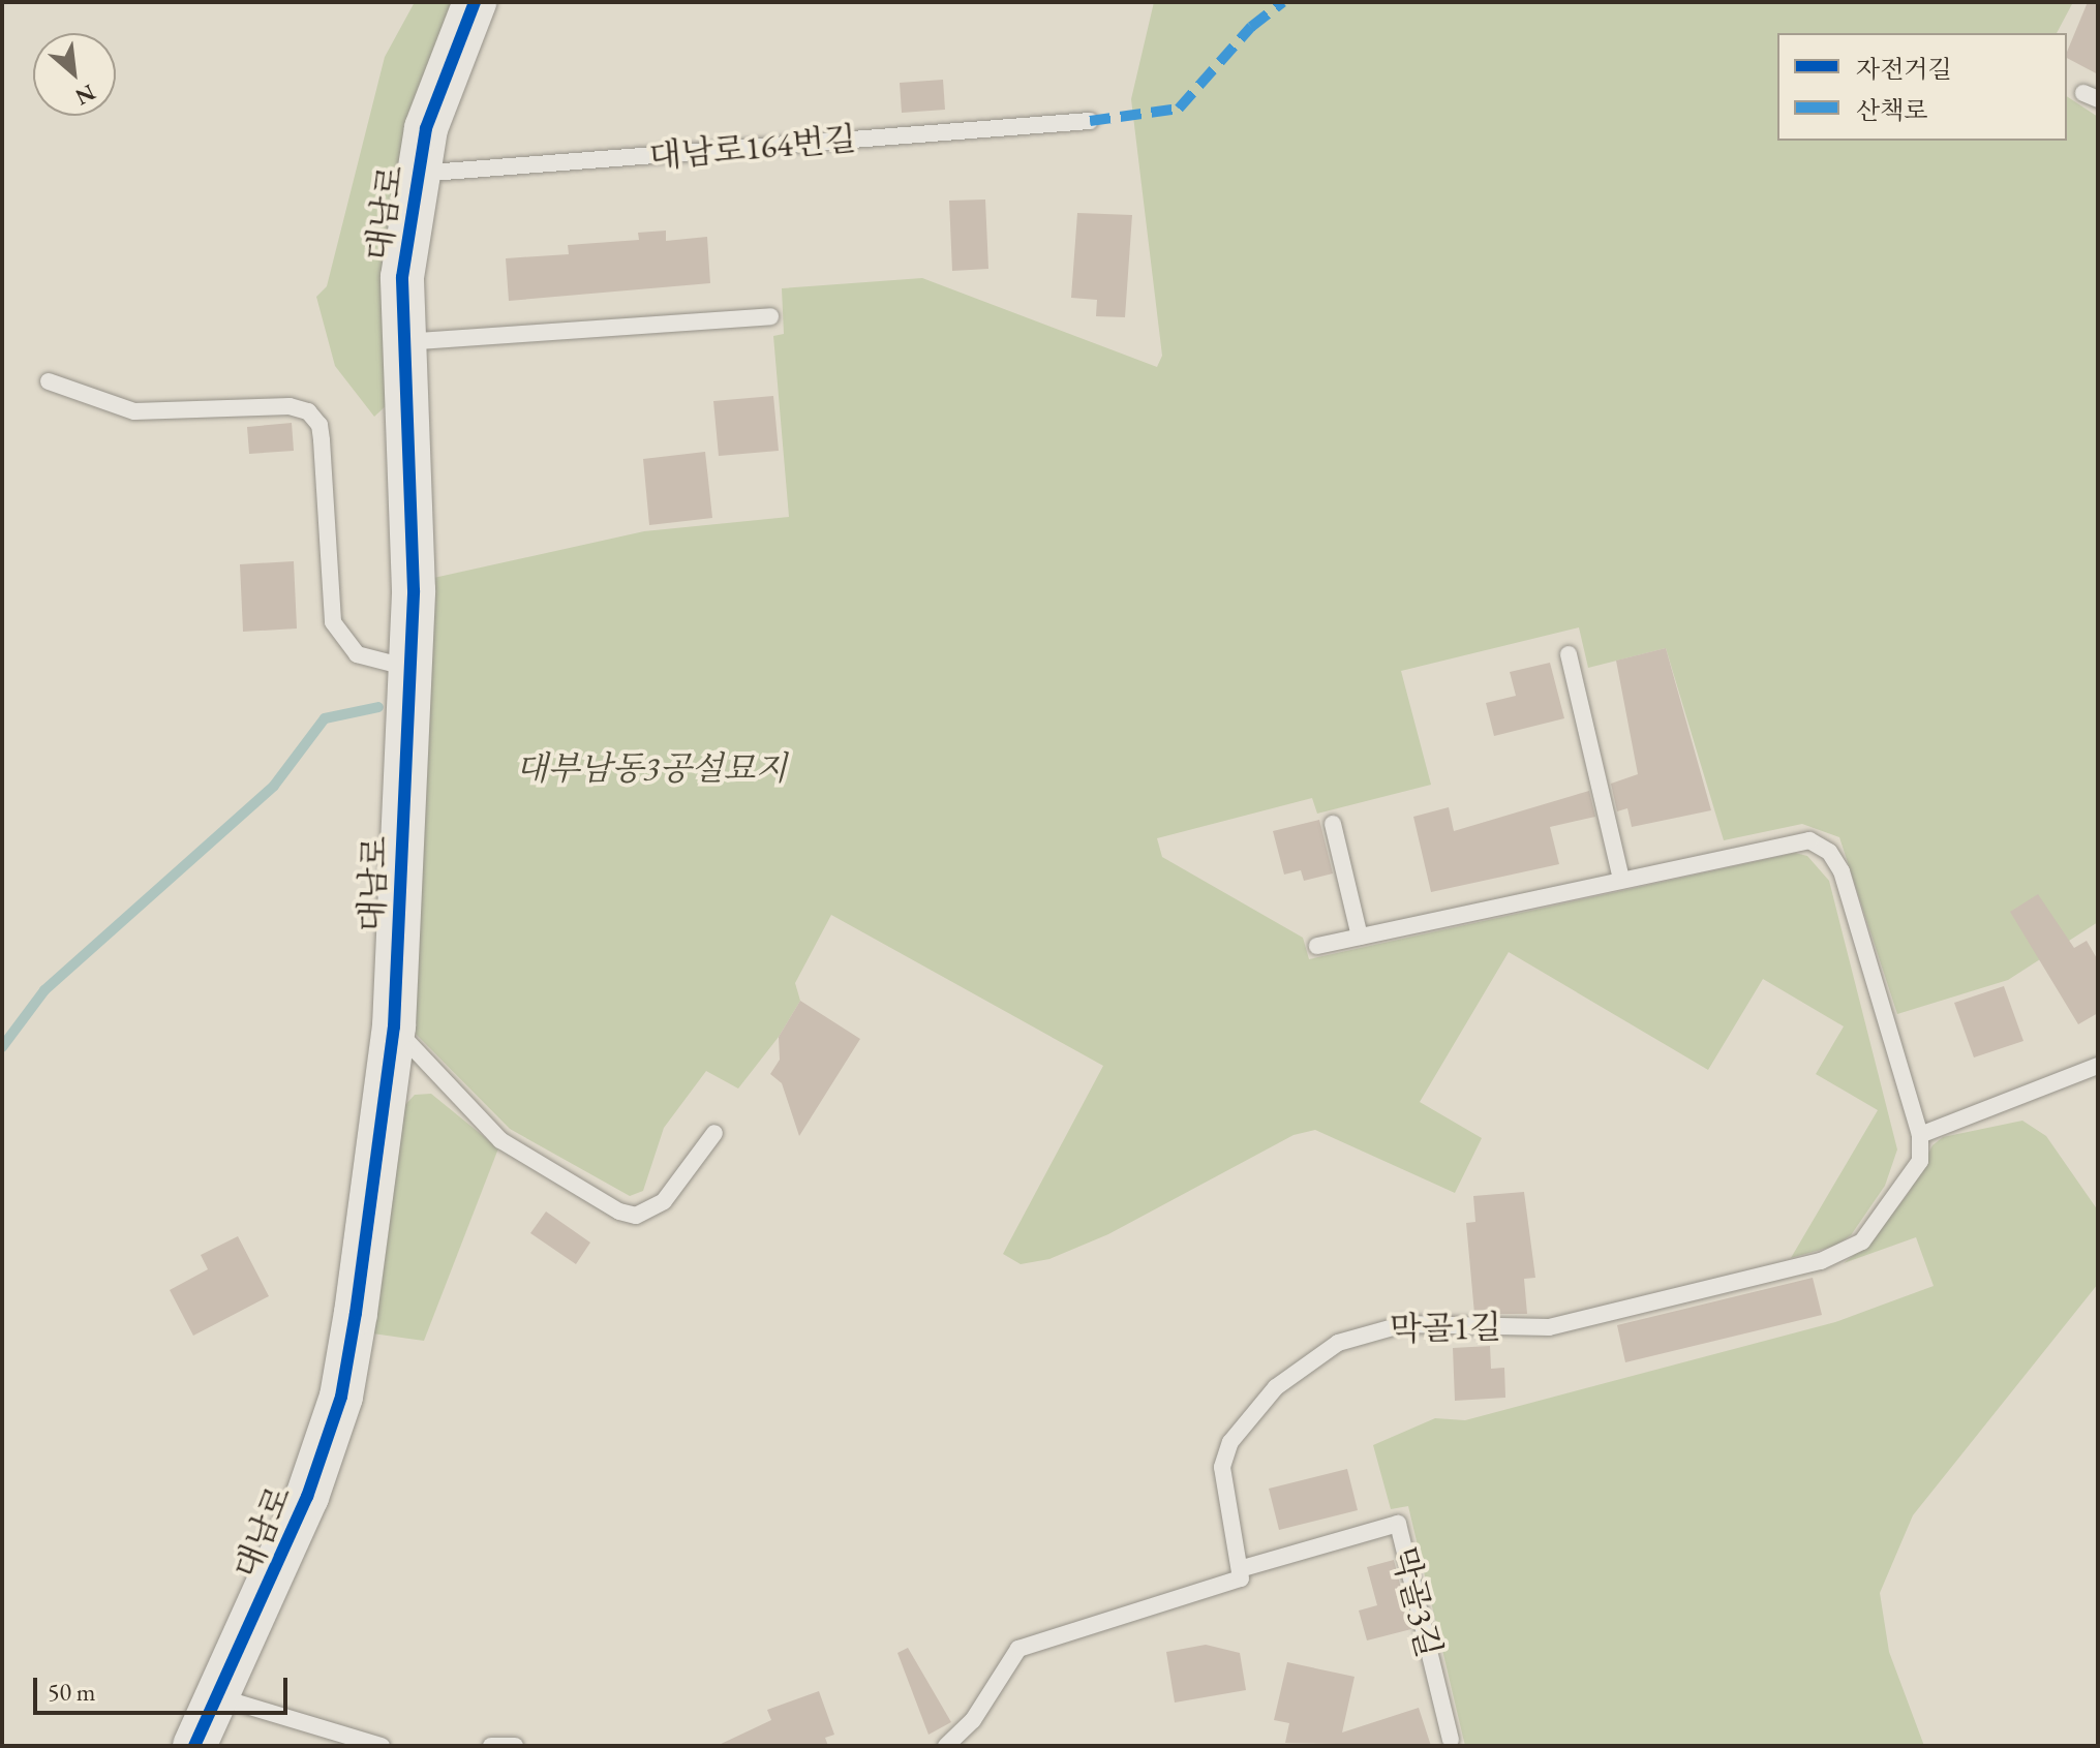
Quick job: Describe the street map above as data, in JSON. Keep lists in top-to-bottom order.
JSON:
{
  "streets": {
    "street": ["대남로"],
    "lane": ["대남로164번길", "막골1길", "막골3길"]
  },
  "crossings": [
    ["대남로164번길", "대남로"],
    ["막골1길", "막골3길"]
  ],
  "parks": ["대부남동3공설묘지"],
  "legend": ["자전거길", "산책로"],
  "scale_bar": "50 m",
  "north": "bottom right"
}
